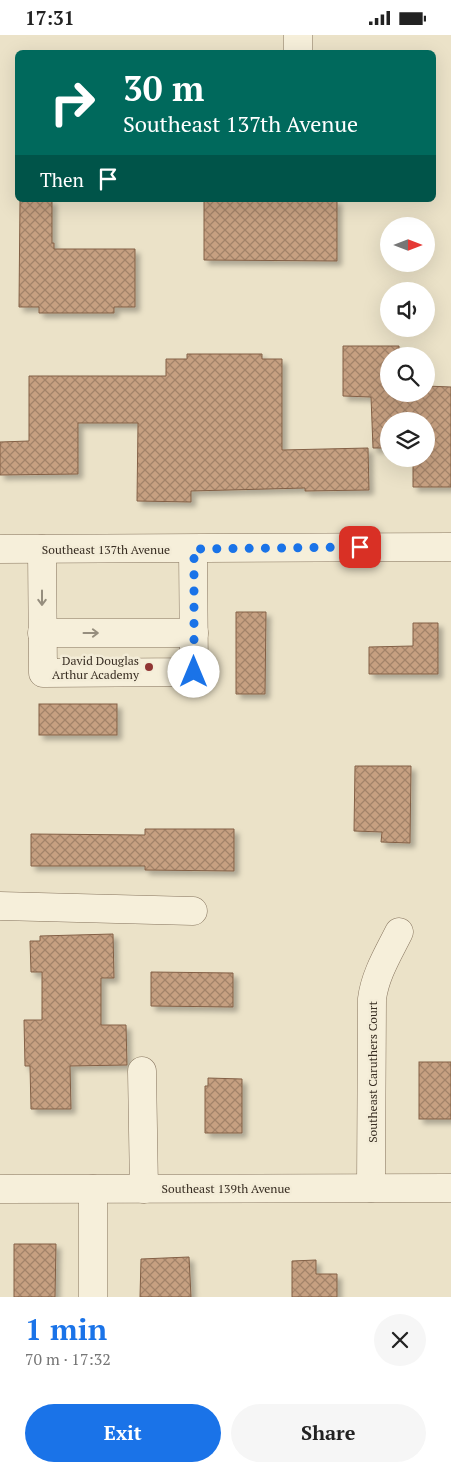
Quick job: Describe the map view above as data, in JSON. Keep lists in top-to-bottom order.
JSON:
{
  "streets": {
    "street": ["Southeast 137th Avenue", "Southeast Caruthers Court", "Southeast 139th Avenue"]
  },
  "crossings": [
    ["Southeast Caruthers Court", "Southeast 139th Avenue"]
  ],
  "places": ["David Douglas Arthur Academy"],
  "north": "right",
  "page": {
    "status": "17:31",
    "turn": ["30 m", "Southeast 137th Avenue"],
    "then": "Then",
    "heading": ["1 min", "70 m · 17:32"],
    "buttons": ["Exit", "Share"]
  }
}
